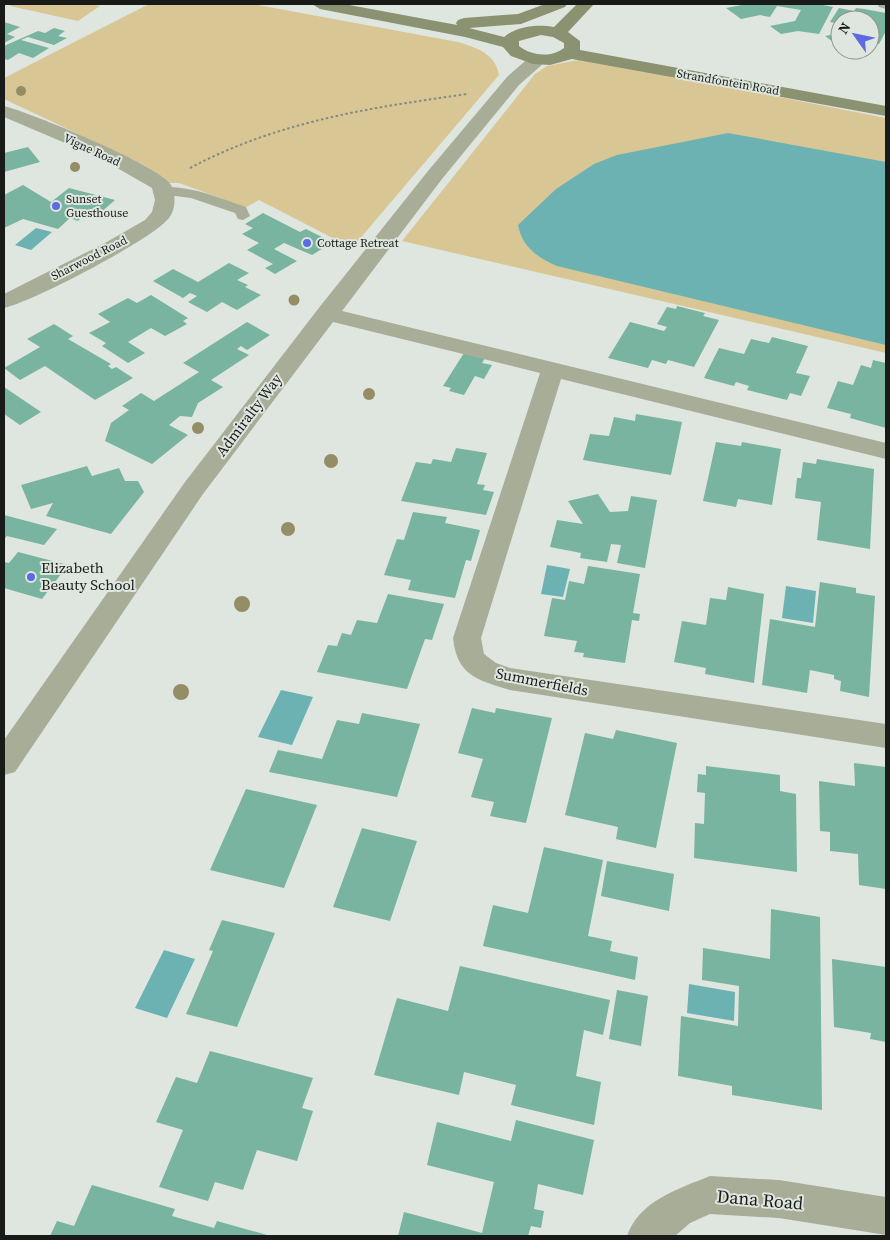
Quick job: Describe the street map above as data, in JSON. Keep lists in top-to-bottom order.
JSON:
{
  "streets": {
    "main road": ["Strandfontein Road"],
    "street": [
      "Vigne Road",
      "Sharwood Road",
      "Admiralty Way",
      "Summerfields",
      "Dana Road"
    ]
  },
  "crossings": [
    ["Strandfontein Road", "Admiralty Way"],
    ["Vigne Road", "Sharwood Road"]
  ],
  "places": ["Sunset Guesthouse", "Cottage Retreat", "Elizabeth Beauty School"],
  "north": "top left"
}
